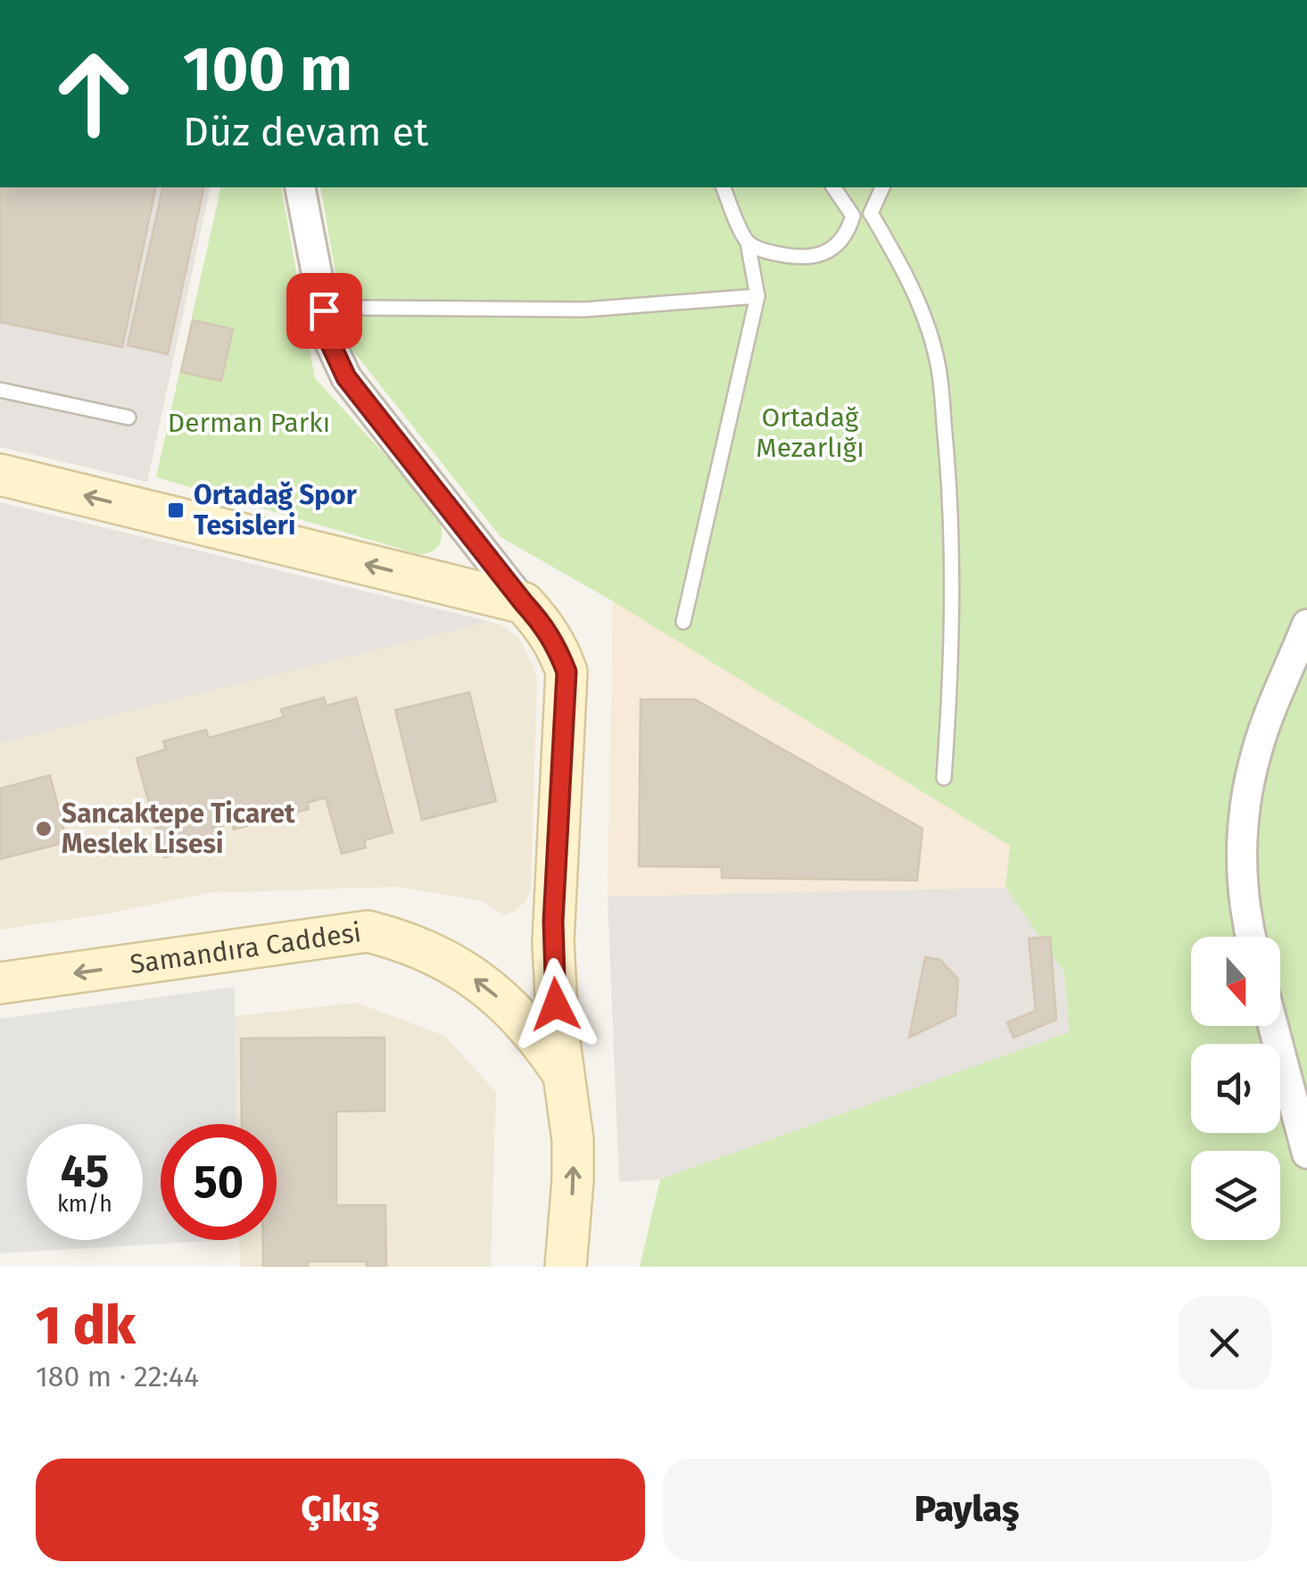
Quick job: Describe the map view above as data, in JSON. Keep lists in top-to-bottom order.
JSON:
{
  "streets": {
    "main road": ["Samandıra Caddesi"]
  },
  "parks": ["Ortadağ Mezarlığı", "Derman Parkı"],
  "places": {
    "transit": ["Ortadağ Spor Tesisleri"],
    "other": ["Sancaktepe Ticaret Meslek Lisesi"]
  },
  "north": "bottom",
  "page": {
    "turn": ["100 m", "Düz devam et"],
    "speed": "45 km/h",
    "limit": "50",
    "heading": ["1 dk", "180 m · 22:44"],
    "buttons": ["Çıkış", "Paylaş"]
  }
}
